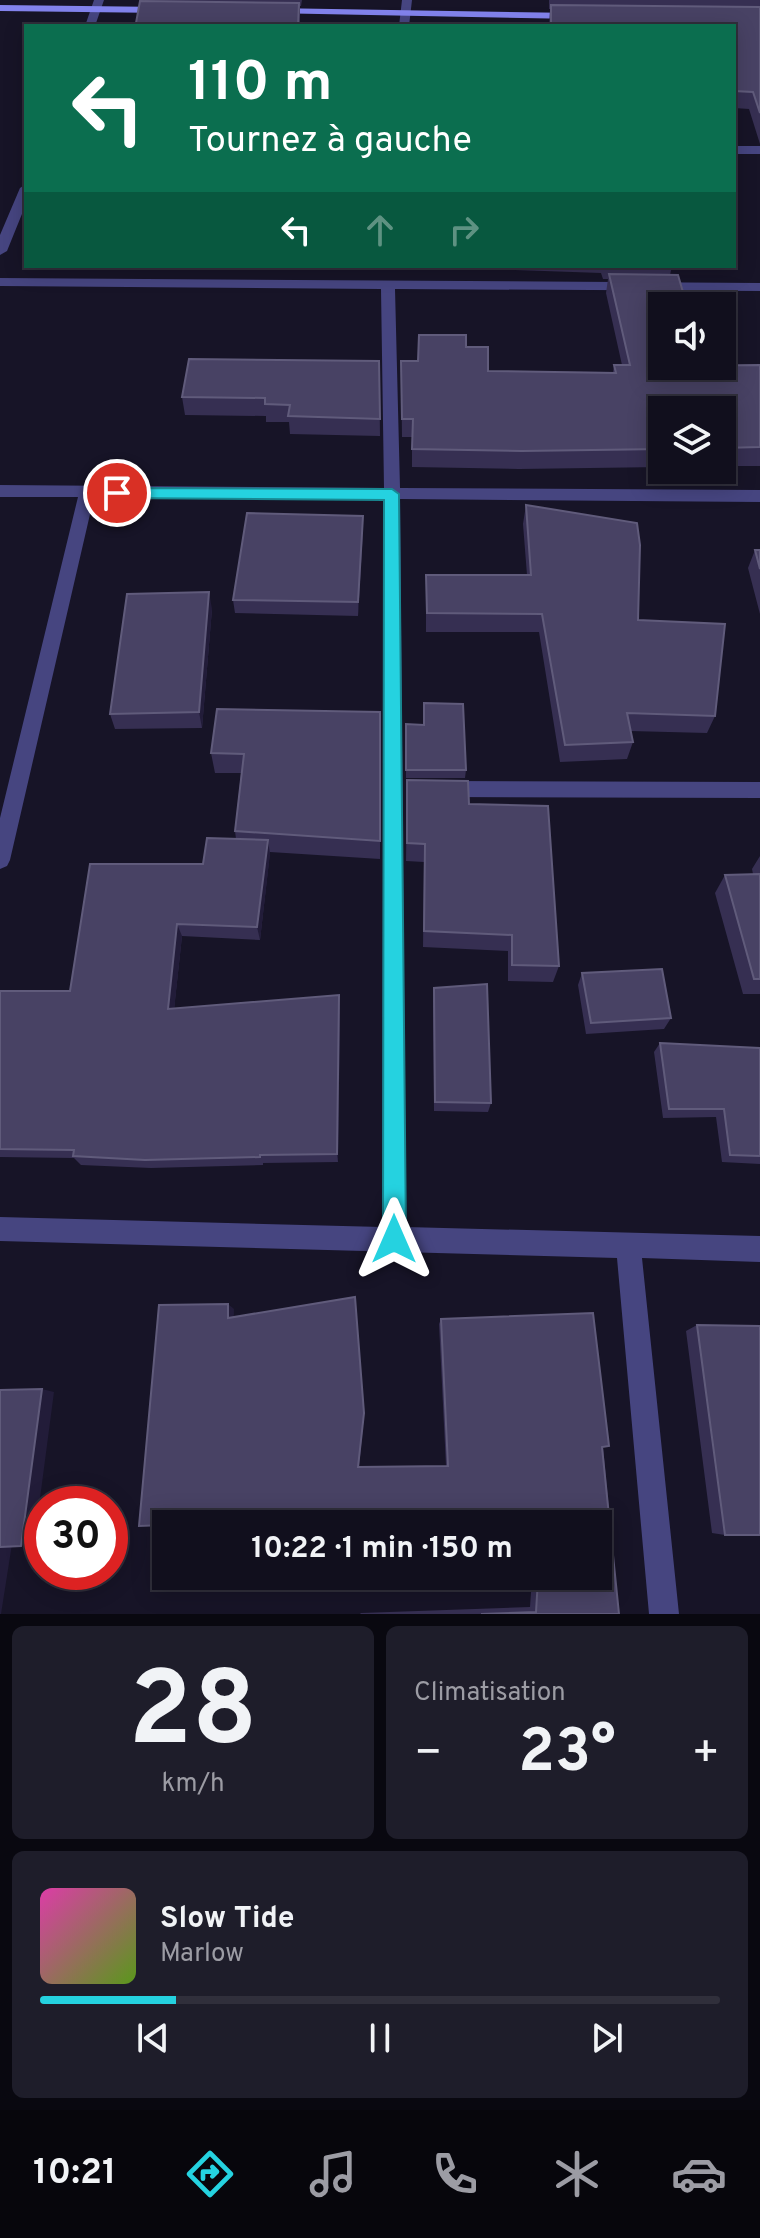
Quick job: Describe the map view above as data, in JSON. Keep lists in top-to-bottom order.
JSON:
{
  "page": {
    "turn": ["110 m", "Tournez à gauche"],
    "limit": "30",
    "trip": "10:22 · 1 min · 150 m",
    "tile": [
      ["28", "km/h"],
      "Climatisation"
    ],
    "heat": ["−", "23°", "+"],
    "song": ["Slow Tide", "Marlow"],
    "tabs": "10:21"
  }
}
